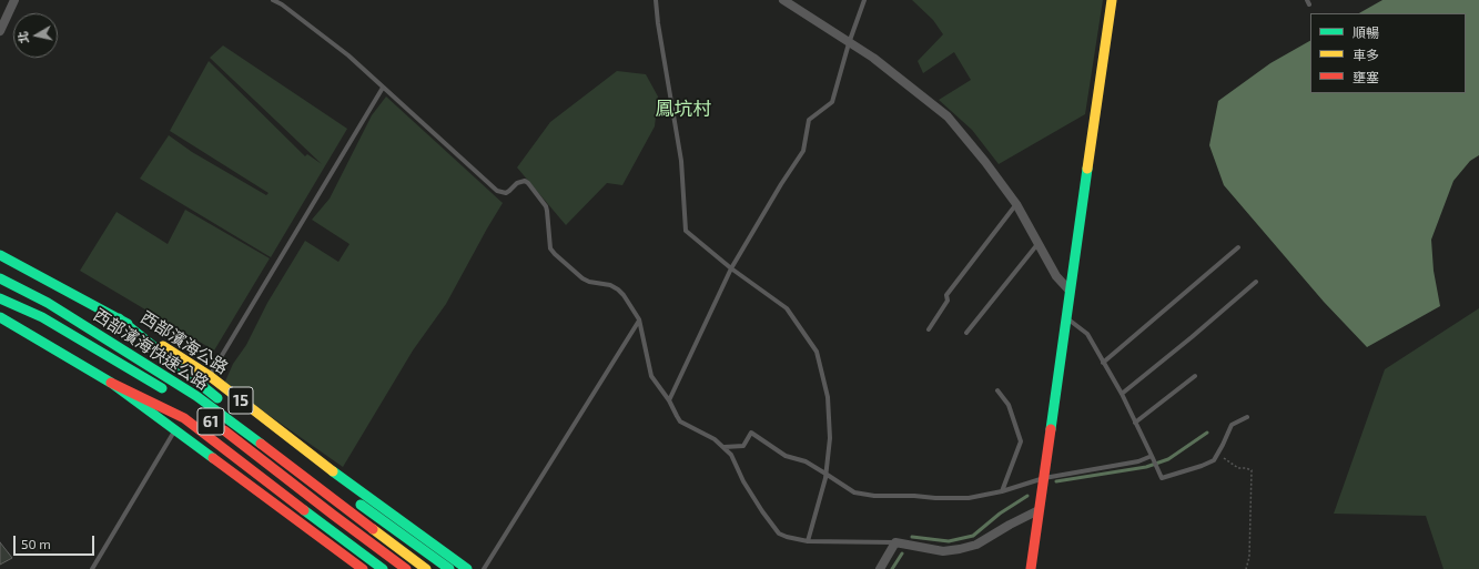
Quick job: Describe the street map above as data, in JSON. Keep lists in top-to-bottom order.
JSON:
{
  "streets": {
    "main road": [
      "西部濱海公路",
      "西部濱海快速公路",
      "15",
      "61"
    ]
  },
  "districts": ["鳳坑村"],
  "legend": ["順暢", "車多", "壅塞"],
  "scale_bar": "50 m",
  "north": "left"
}
